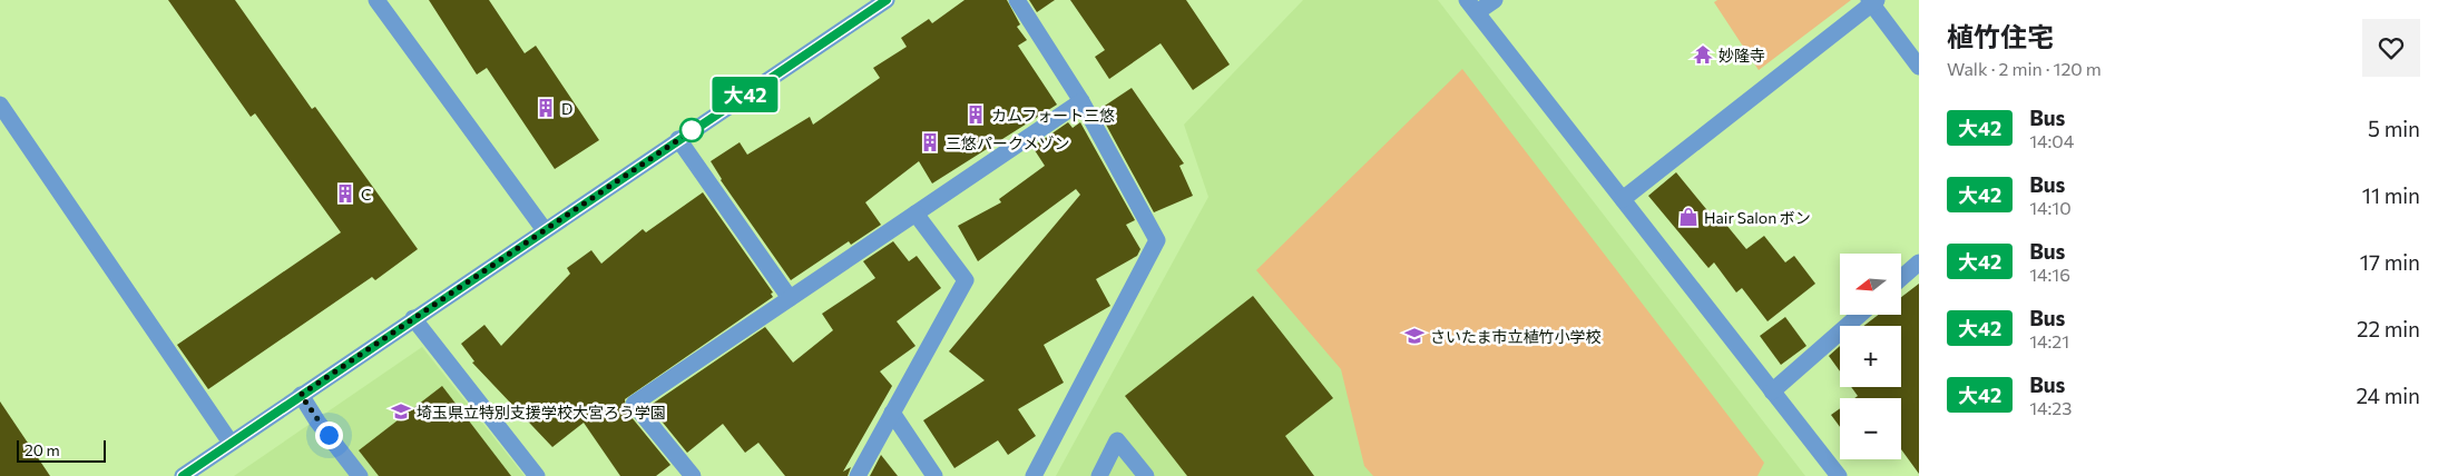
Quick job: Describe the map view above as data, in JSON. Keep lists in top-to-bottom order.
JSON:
{
  "places": {
    "temple": ["妙隆寺"],
    "building": [
      "D",
      "カムフォート三悠",
      "三悠パークメゾン",
      "C"
    ],
    "shop": ["Hair Salon ボン"],
    "school or university": ["さいたま市立植竹小学校", "埼玉県立特別支援学校大宮ろう学園"]
  },
  "lines": ["bus line 大42"],
  "scale_bar": "20 m",
  "north": "left",
  "page": {
    "on_map": "大42",
    "heading": ["植竹住宅", "Walk · 2 min · 120 m"],
    "list": [
      {
        "mark": "大42",
        "name": "Bus",
        "note": "14:04",
        "value": "5 min"
      },
      {
        "mark": "大42",
        "name": "Bus",
        "note": "14:10",
        "value": "11 min"
      },
      {
        "mark": "大42",
        "name": "Bus",
        "note": "14:16",
        "value": "17 min"
      },
      {
        "mark": "大42",
        "name": "Bus",
        "note": "14:21",
        "value": "22 min"
      },
      {
        "mark": "大42",
        "name": "Bus",
        "note": "14:23",
        "value": "24 min"
      }
    ],
    "map_buttons": ["+", "−"],
    "scale": "20 m"
  }
}
